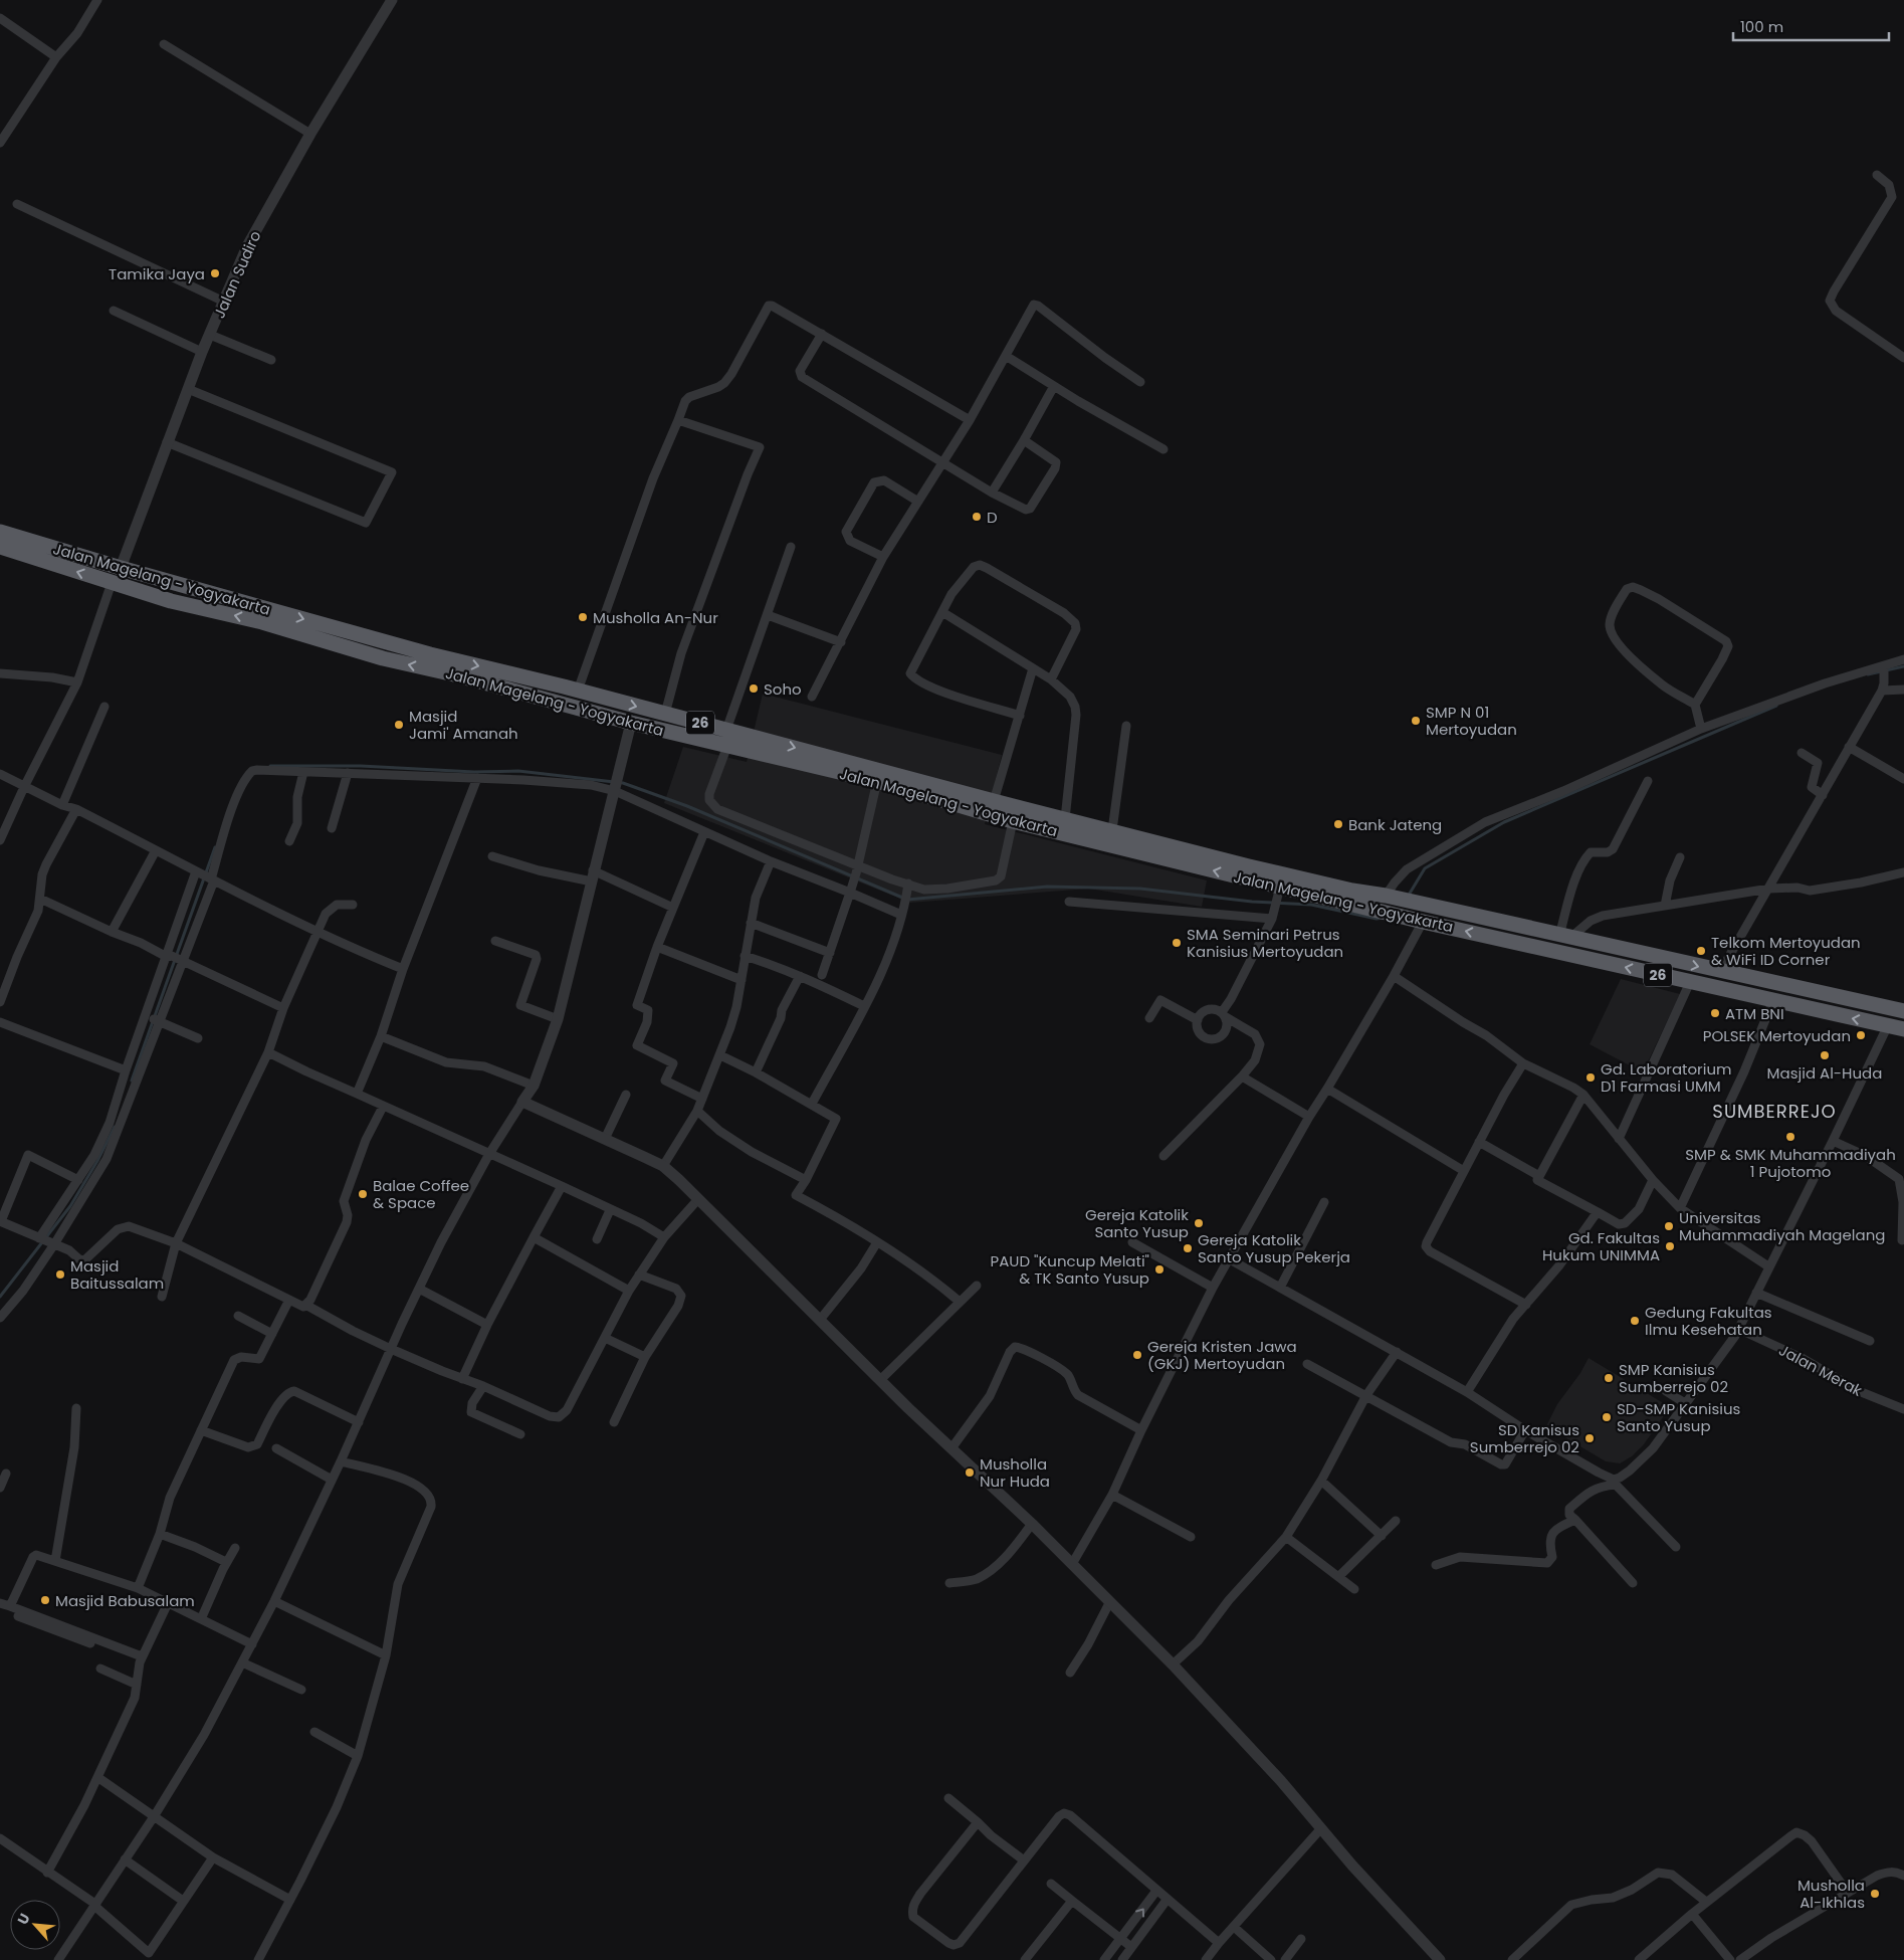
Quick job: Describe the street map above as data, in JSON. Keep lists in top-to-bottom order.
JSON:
{
  "streets": {
    "highway": ["Jalan Magelang - Yogyakarta", "26"],
    "street": ["Jalan Sudiro", "Jalan Merak"]
  },
  "crossings": [
    ["Jalan Sudiro", "Jalan Magelang - Yogyakarta"]
  ],
  "districts": ["SUMBERREJO"],
  "places": [
    "Tamika Jaya",
    "D",
    "Musholla An-Nur",
    "Soho",
    "SMP N 01 Mertoyudan",
    "Masjid Jami' Amanah",
    "Bank Jateng",
    "SMA Seminari Petrus Kanisius Mertoyudan",
    "Telkom Mertoyudan & WiFi ID Corner",
    "ATM BNI",
    "POLSEK Mertoyudan",
    "Masjid Al-Huda",
    "Gd. Laboratorium D1 Farmasi UMM",
    "SMP & SMK Muhammadiyah 1 Pujotomo",
    "Balae Coffee & Space",
    "Gereja Katolik Santo Yusup",
    "Universitas Muhammadiyah Magelang",
    "Gd. Fakultas Hukum UNIMMA",
    "Gereja Katolik Santo Yusup Pekerja",
    "PAUD \"Kuncup Melati\" & TK Santo Yusup",
    "Masjid Baitussalam",
    "Gedung Fakultas Ilmu Kesehatan",
    "Gereja Kristen Jawa (GKJ) Mertoyudan",
    "SMP Kanisius Sumberrejo 02",
    "SD-SMP Kanisius Santo Yusup",
    "SD Kanisus Sumberrejo 02",
    "Musholla Nur Huda",
    "Masjid Babusalam",
    "Musholla Al-Ikhlas"
  ],
  "scale_bar": "100 m",
  "north": "top left"
}
